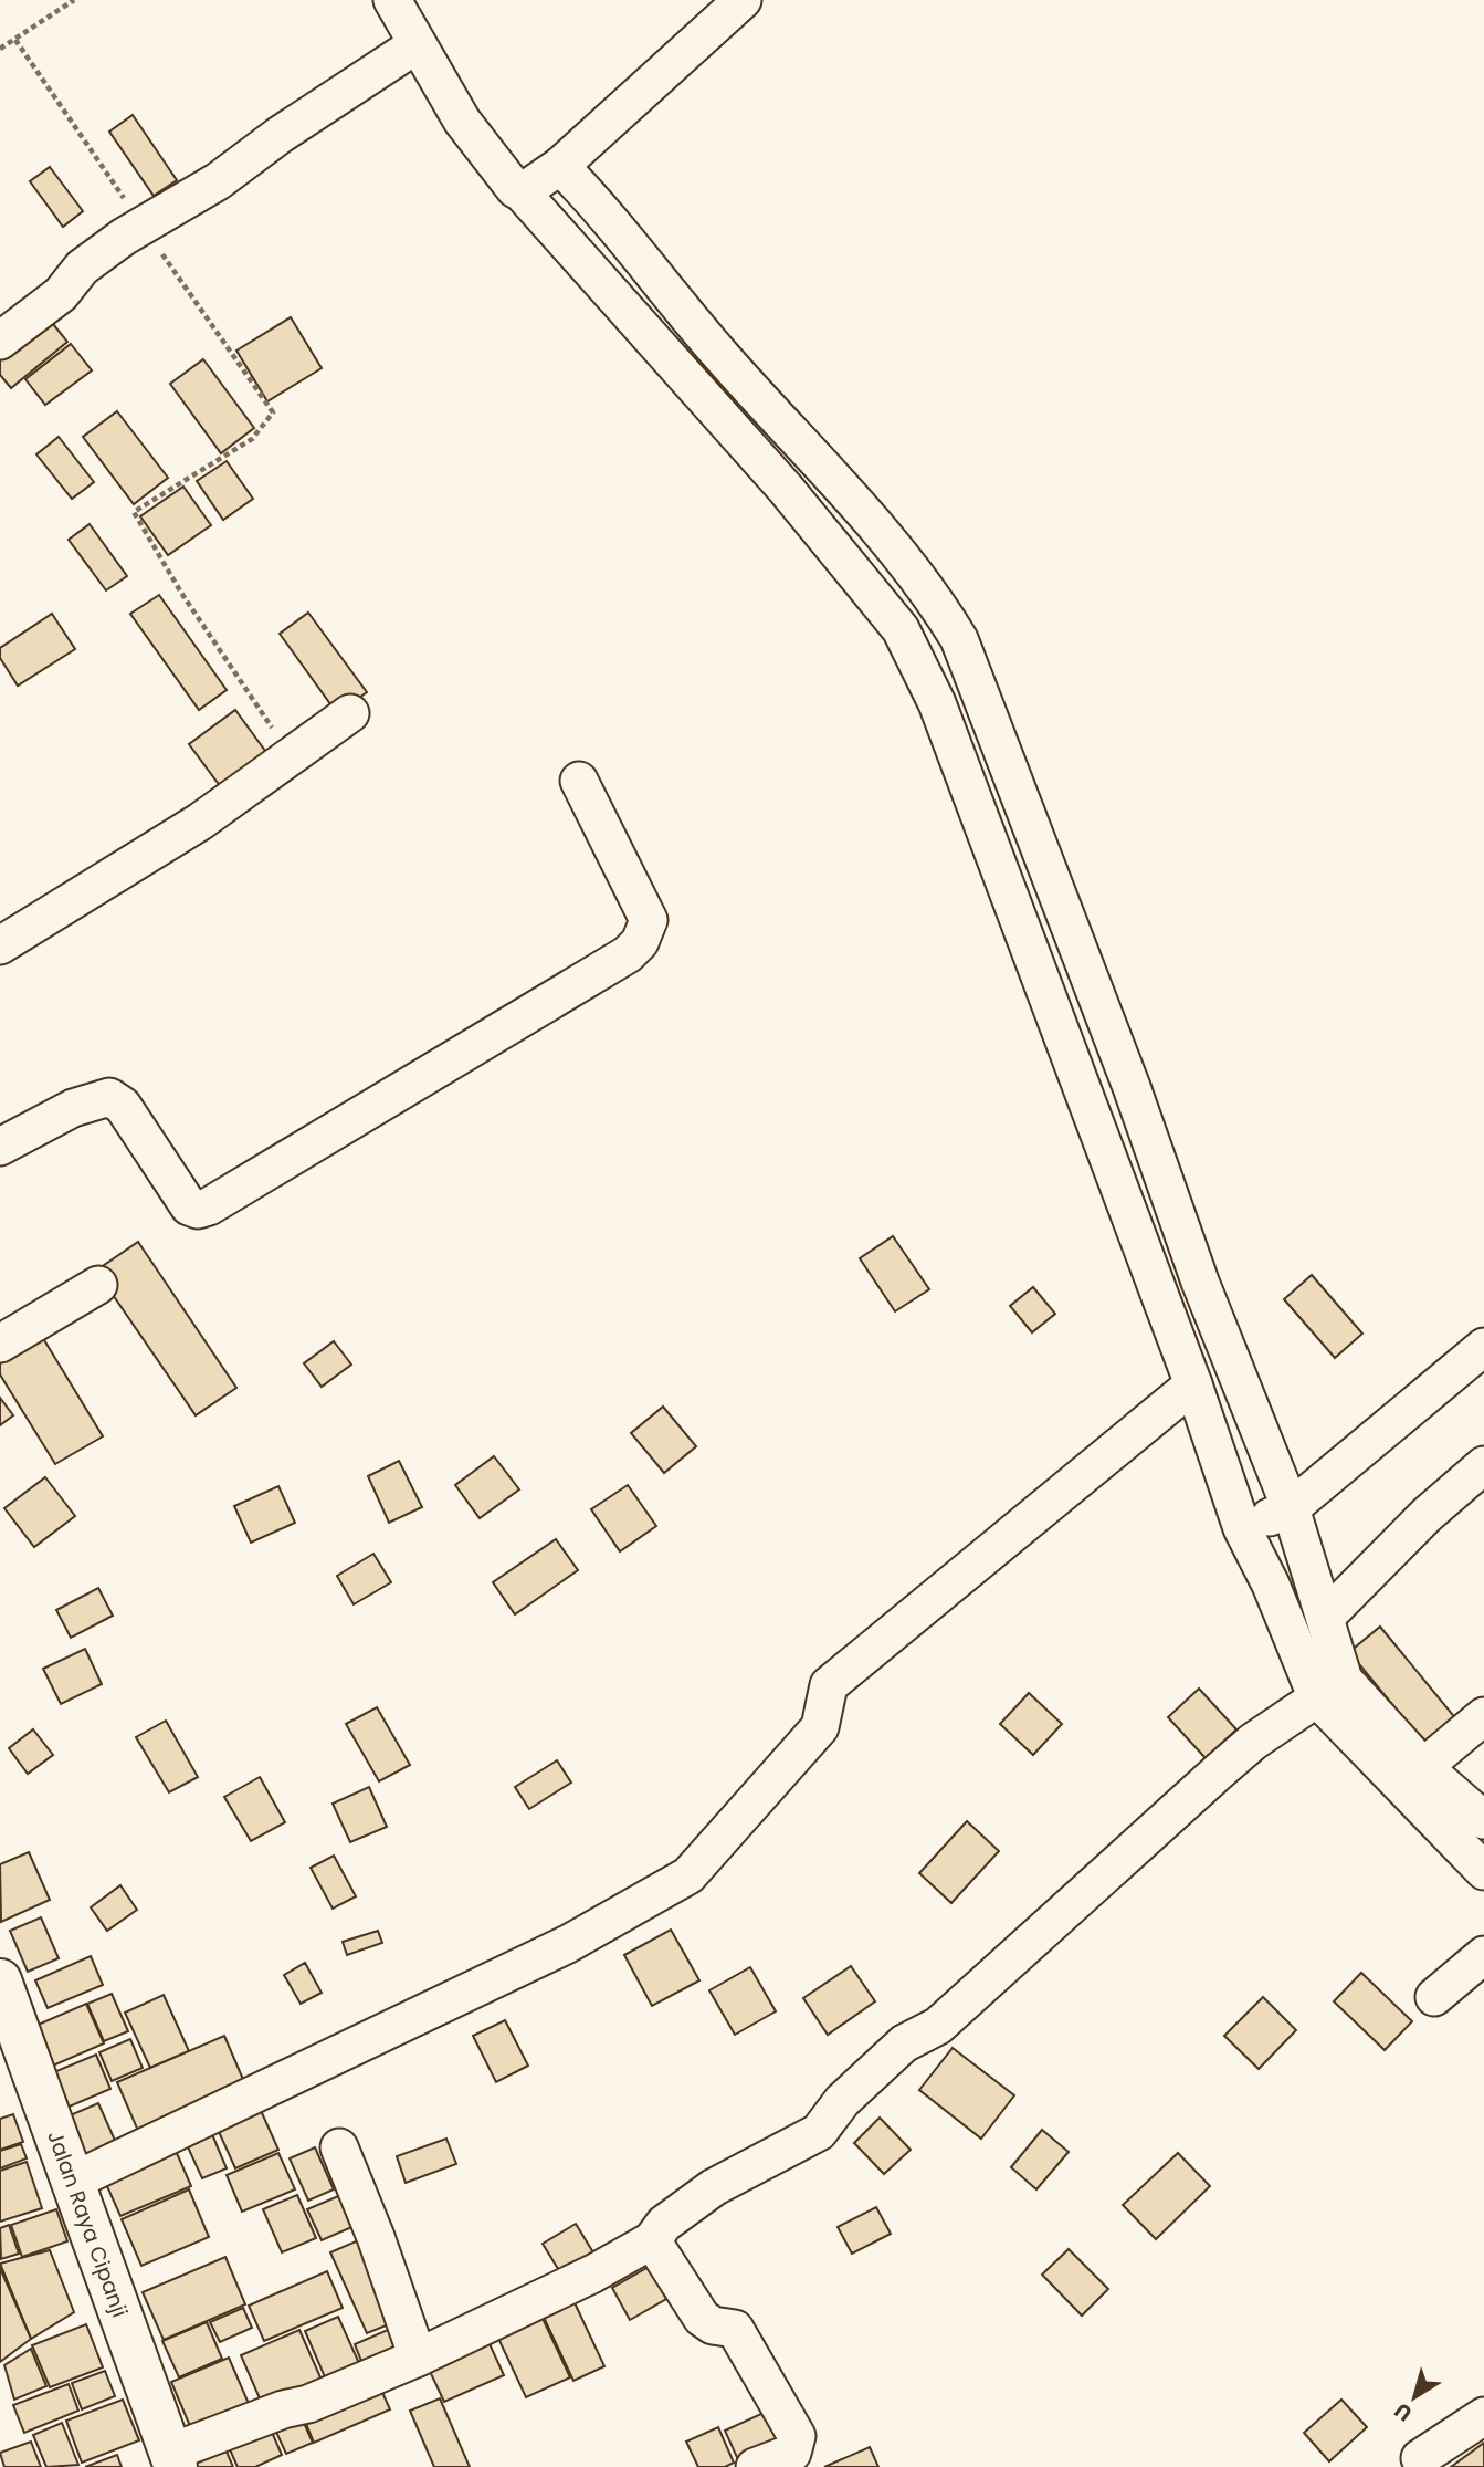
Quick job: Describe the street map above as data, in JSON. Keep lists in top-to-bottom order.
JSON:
{
  "streets": {
    "main road": ["Jalan Raya Cipanji"]
  },
  "north": "bottom left"
}
